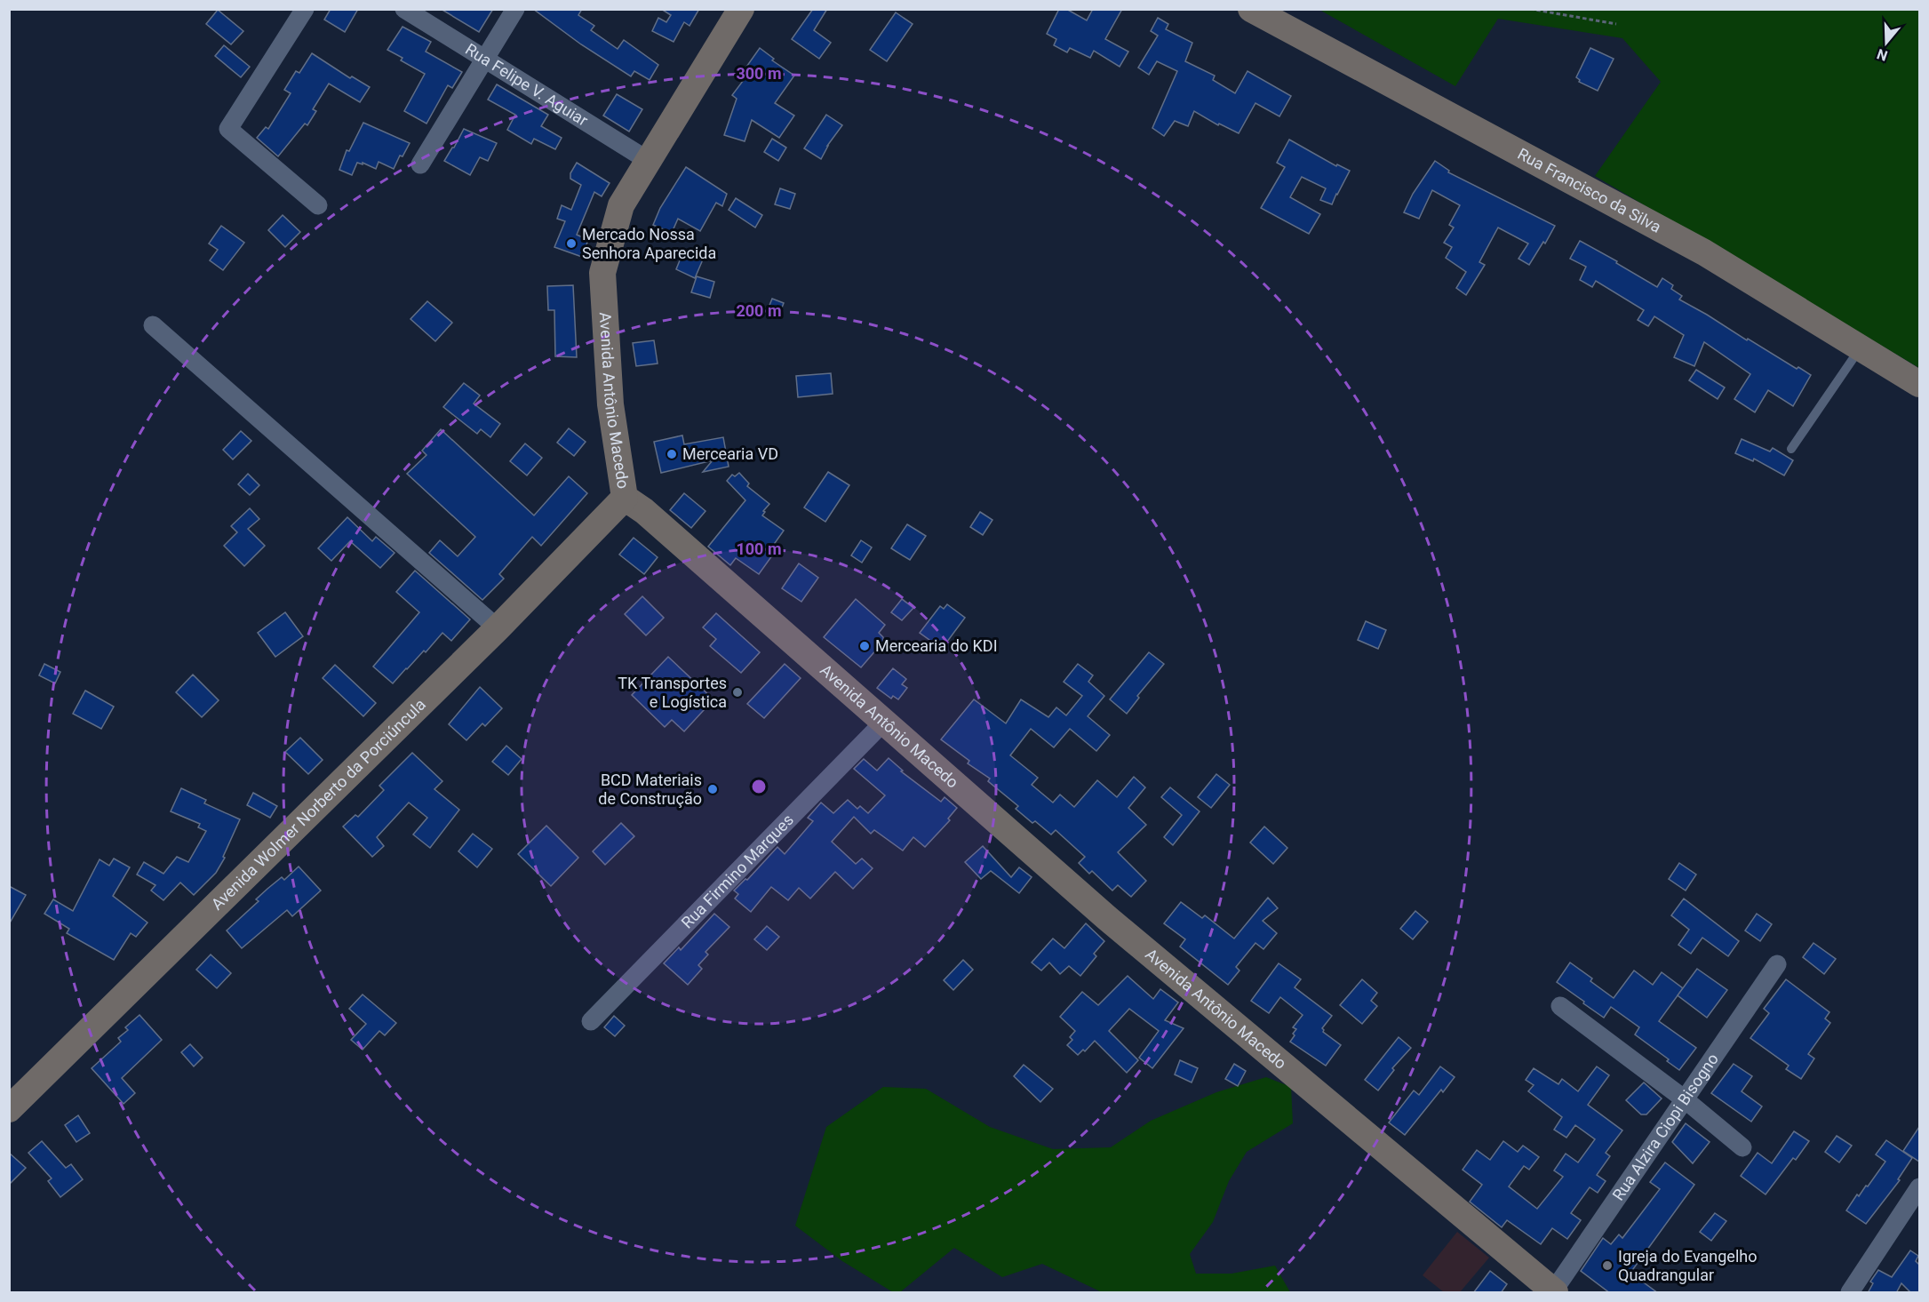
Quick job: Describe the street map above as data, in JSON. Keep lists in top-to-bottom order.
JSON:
{
  "streets": {
    "street": [
      "Rua Felipe V. Aguiar",
      "Rua Francisco da Silva",
      "Avenida Antônio Macedo",
      "Avenida Wolmer Norberto da Porciúncula",
      "Rua Firmino Marques",
      "Rua Alzira Ciopi Bisogno"
    ]
  },
  "crossings": [
    ["Rua Felipe V. Aguiar", "Avenida Antônio Macedo"],
    ["Avenida Antônio Macedo", "Avenida Wolmer Norberto da Porciúncula"],
    ["Avenida Antônio Macedo", "Rua Firmino Marques"],
    ["Avenida Antônio Macedo", "Rua Alzira Ciopi Bisogno"]
  ],
  "places": [
    "Mercado Nossa Senhora Aparecida",
    "Mercearia VD",
    "Mercearia do KDI",
    "TK Transportes e Logística",
    "BCD Materiais de Construção",
    "Igreja do Evangelho Quadrangular"
  ],
  "north": "bottom",
  "rings": ["300 m", "200 m", "100 m"]
}
